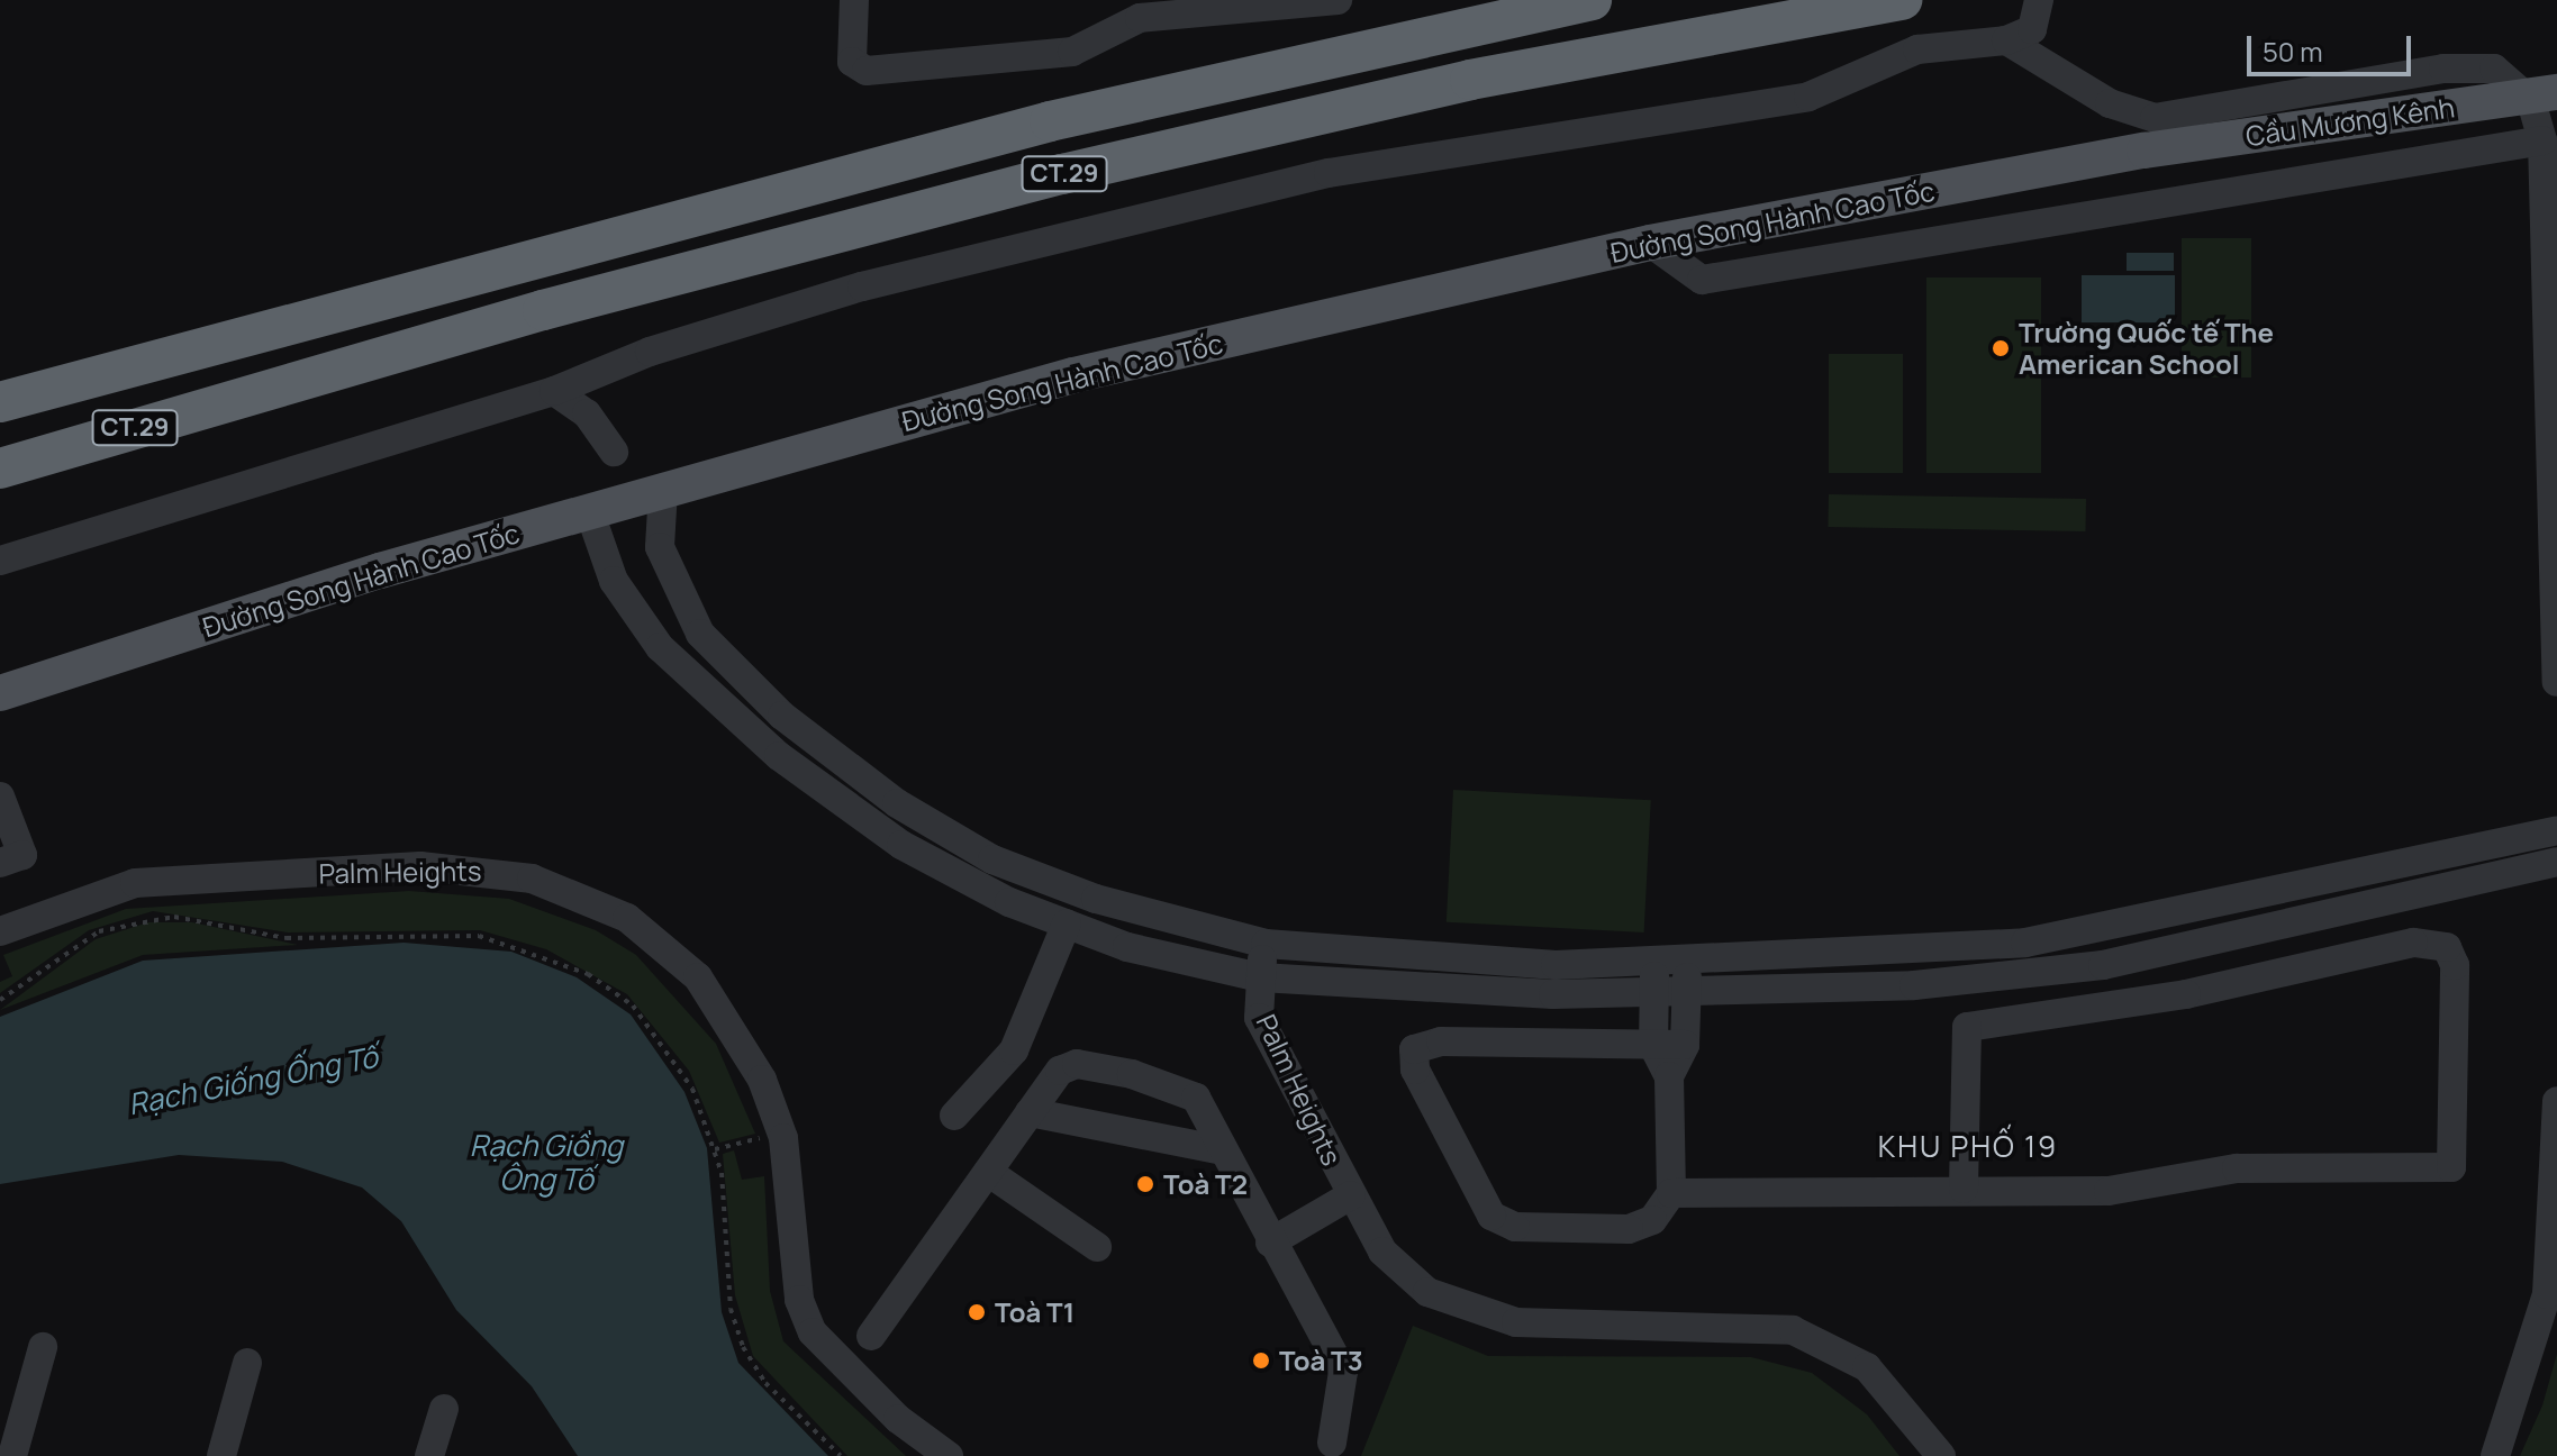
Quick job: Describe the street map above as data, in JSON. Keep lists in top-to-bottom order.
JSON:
{
  "streets": {
    "highway": ["CT.29"],
    "main road": ["Cầu Mương Kênh", "Đường Song Hành Cao Tốc"],
    "street": ["Palm Heights"]
  },
  "crossings": [
    ["Cầu Mương Kênh", "Đường Song Hành Cao Tốc"],
    ["Đường Song Hành Cao Tốc", "Palm Heights"]
  ],
  "districts": ["KHU PHỐ 19"],
  "water": ["Rạch Giống Ống Tố", "Rạch Giồng Ông Tố"],
  "places": [
    "Trường Quốc tế The American School",
    "Toà T2",
    "Toà T1",
    "Toà T3"
  ],
  "scale_bar": "50 m"
}
